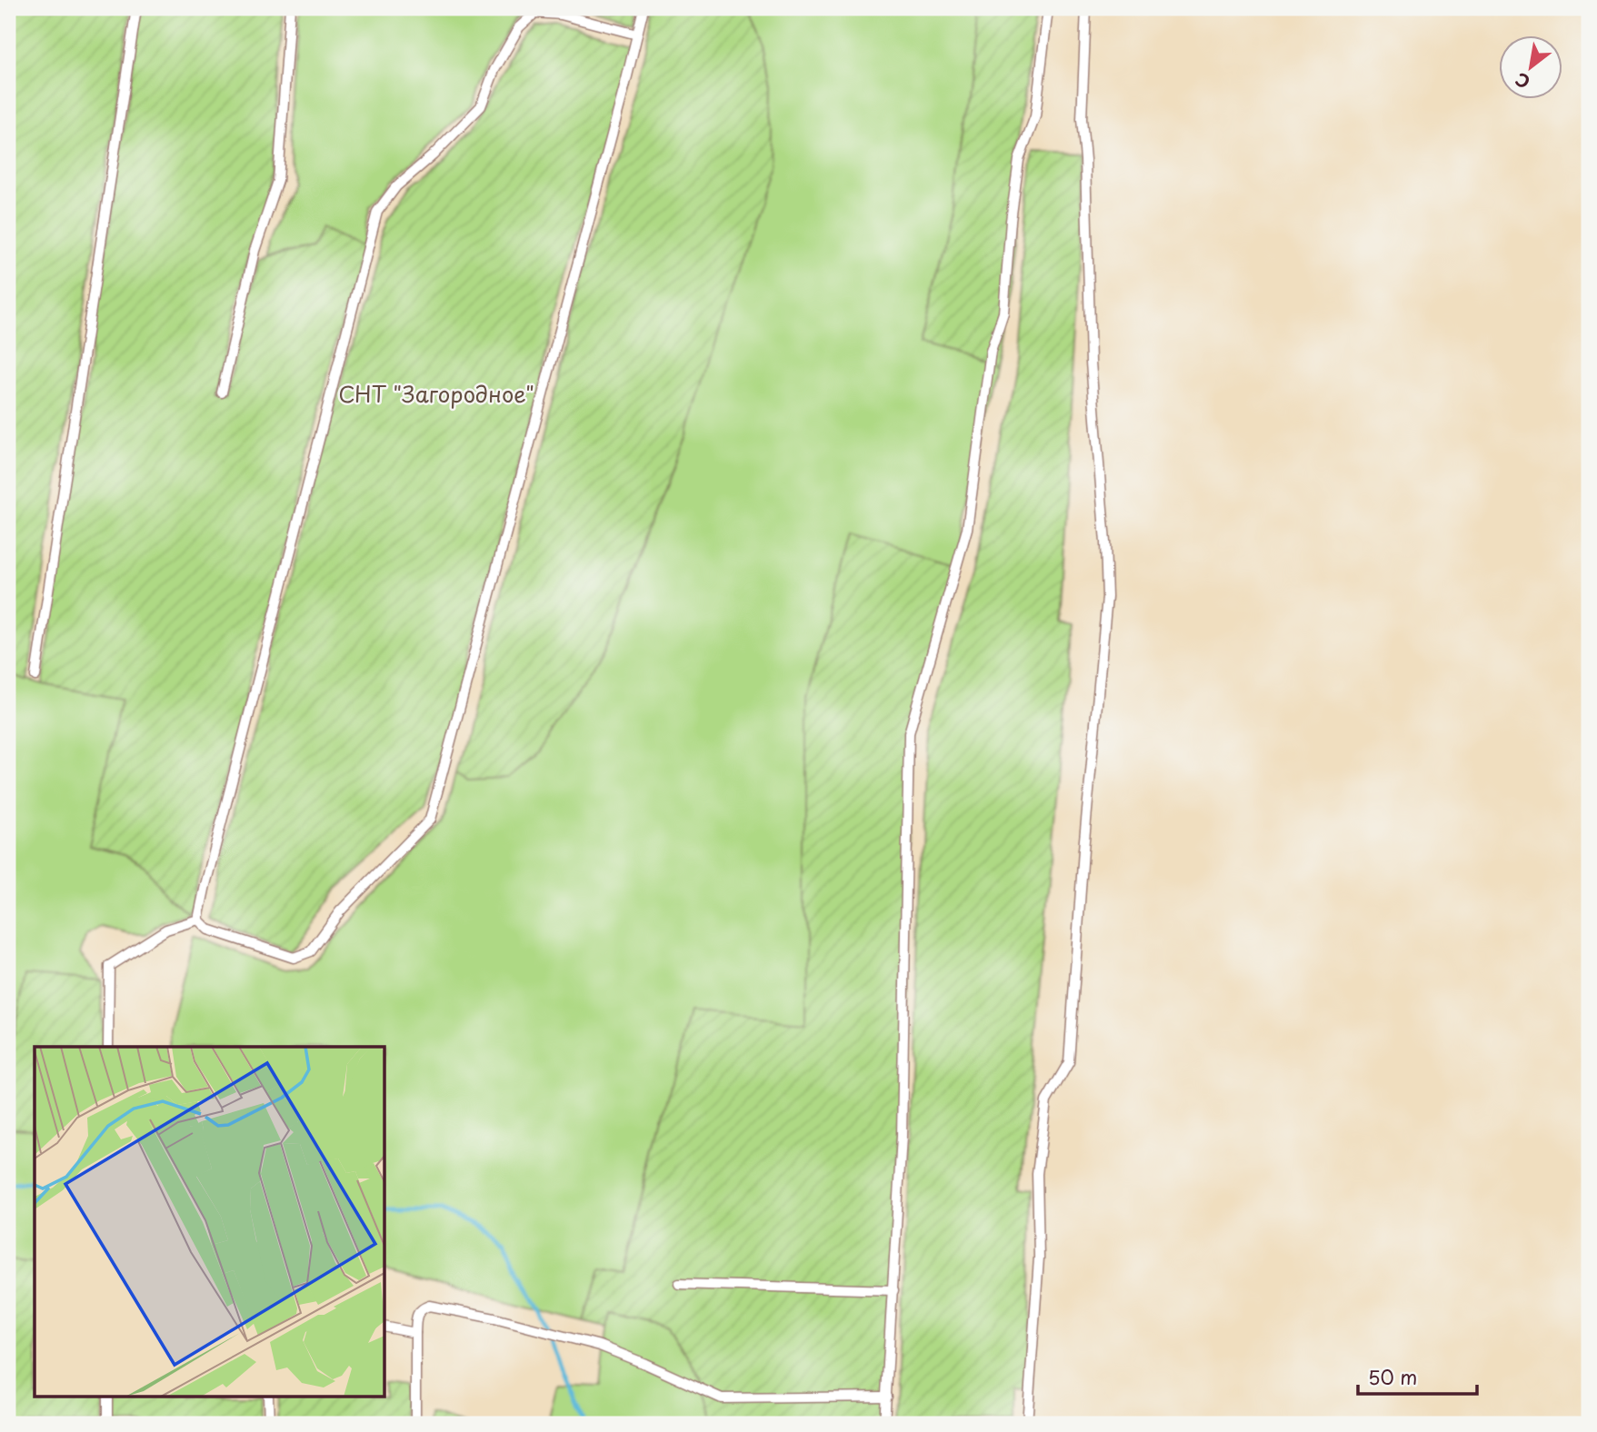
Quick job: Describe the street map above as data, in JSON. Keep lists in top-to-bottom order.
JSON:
{
  "parks": ["СНТ \"Загородное\""],
  "scale_bar": "50 m",
  "north": "bottom left"
}
